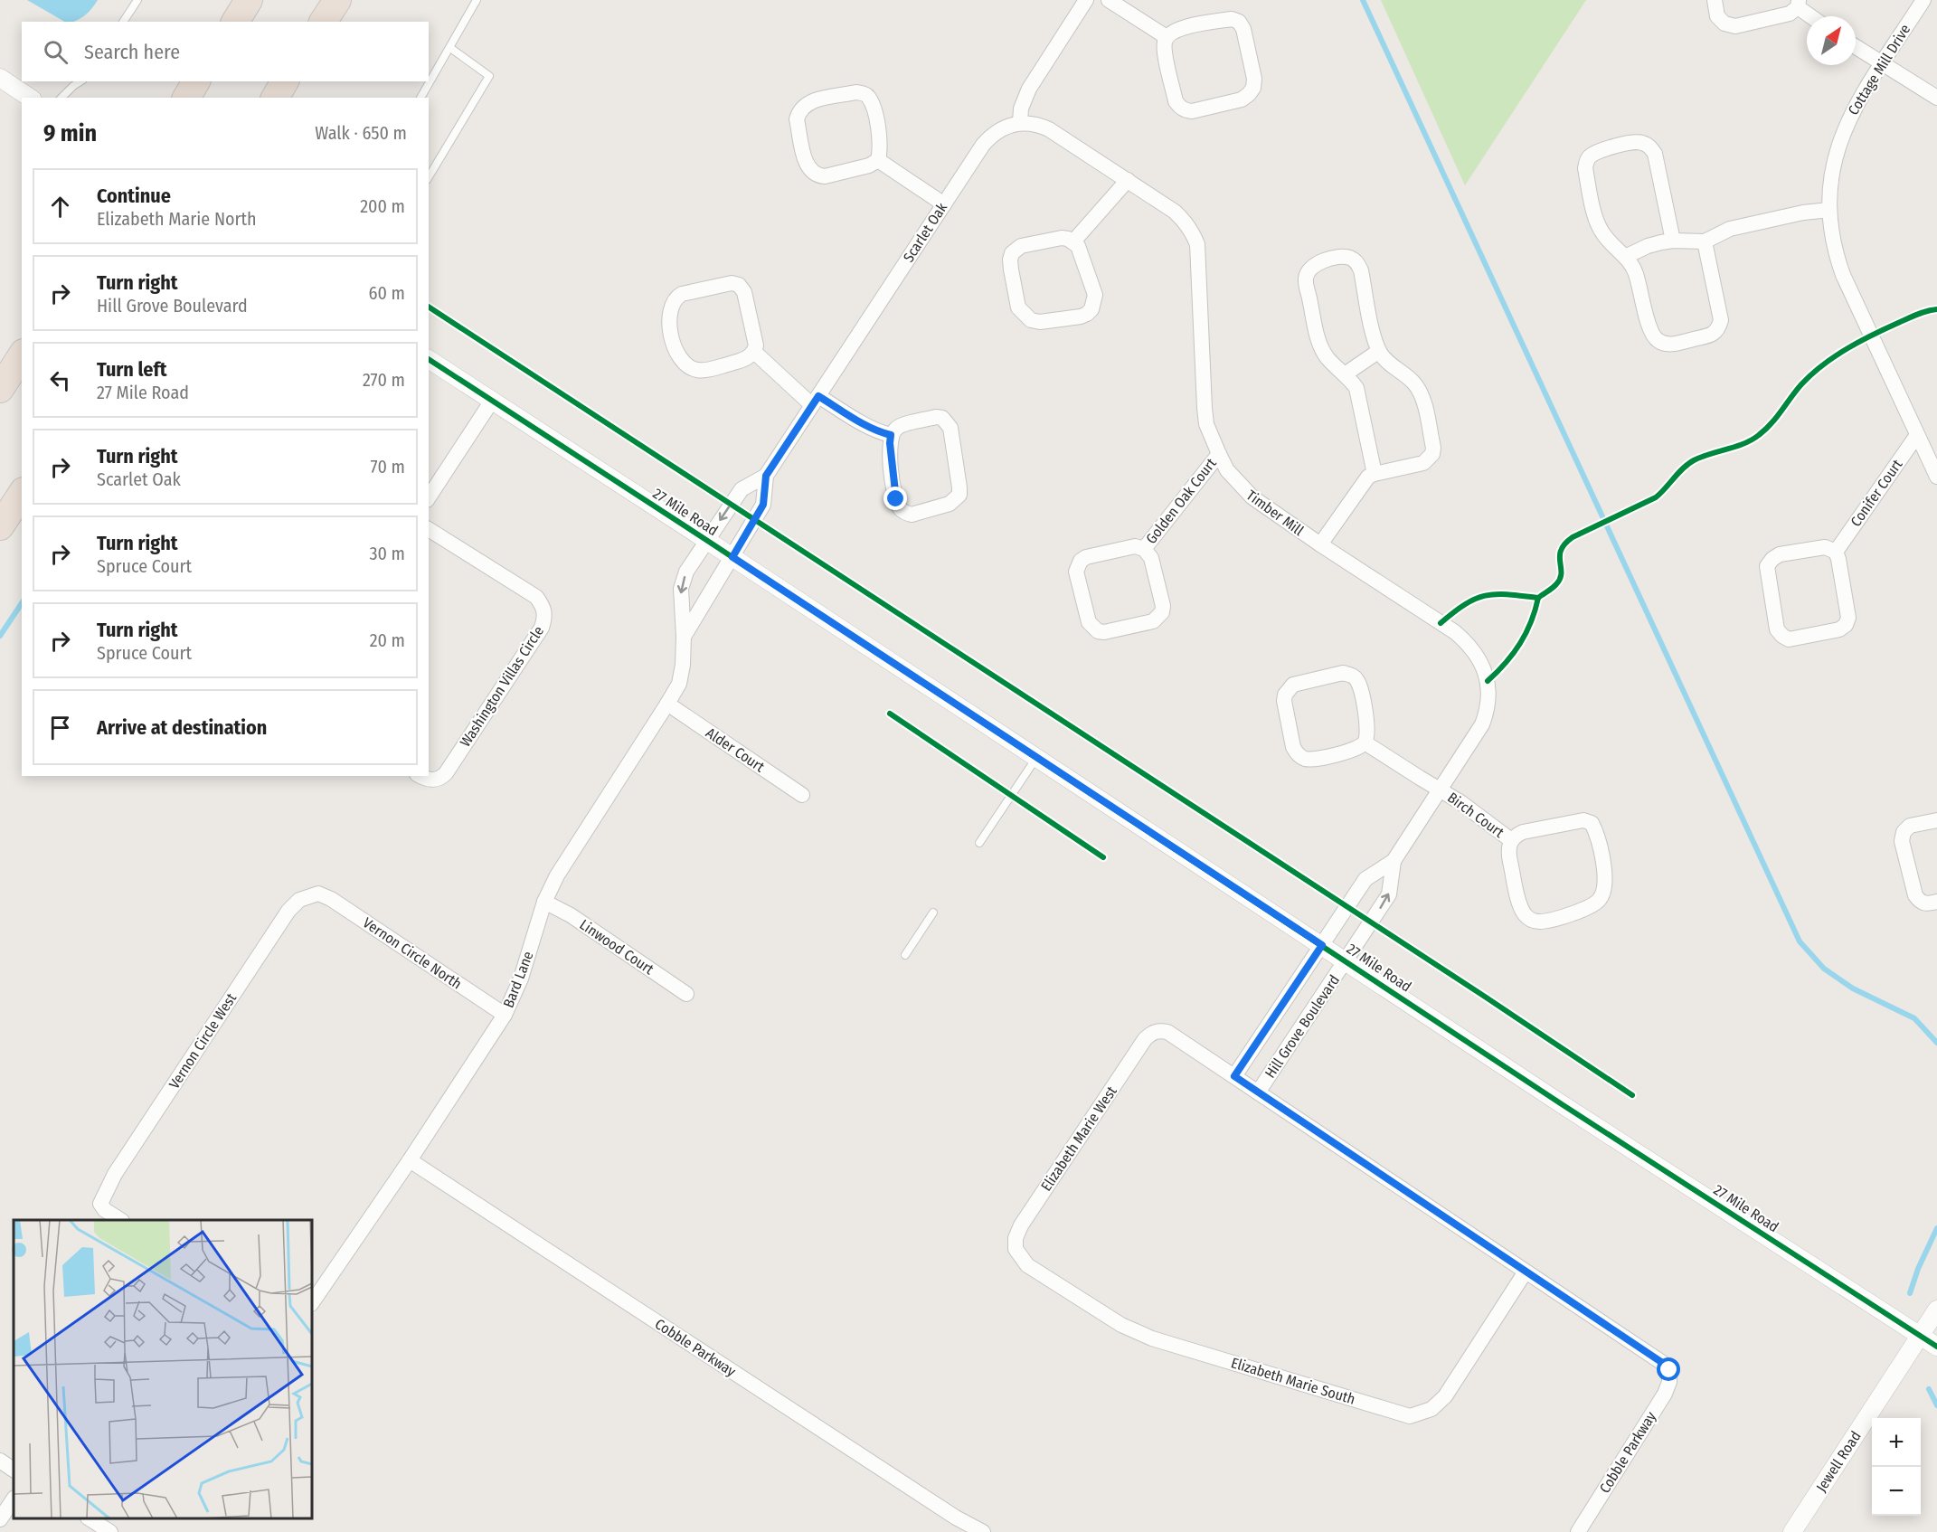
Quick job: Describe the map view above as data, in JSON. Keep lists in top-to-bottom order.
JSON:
{
  "streets": {
    "street": [
      "Cottage Mill Drive",
      "Scarlet Oak",
      "Conifer Court",
      "Golden Oak Court",
      "27 Mile Road",
      "Timber Mill",
      "Washington Villas Circle",
      "Alder Court",
      "Birch Court",
      "Linwood Court",
      "Vernon Circle North",
      "Bard Lane",
      "Hill Grove Boulevard",
      "Vernon Circle West",
      "Elizabeth Marie West",
      "Cobble Parkway",
      "Elizabeth Marie South",
      "Jewell Road"
    ]
  },
  "crossings": [
    ["Cottage Mill Drive", "Conifer Court"],
    ["Scarlet Oak", "27 Mile Road"],
    ["Scarlet Oak", "Timber Mill"],
    ["Scarlet Oak", "Bard Lane"],
    ["Golden Oak Court", "Timber Mill"],
    ["27 Mile Road", "Timber Mill"],
    ["27 Mile Road", "Bard Lane"],
    ["27 Mile Road", "Hill Grove Boulevard"],
    ["27 Mile Road", "Jewell Road"],
    ["Timber Mill", "Birch Court"],
    ["Timber Mill", "Hill Grove Boulevard"],
    ["Alder Court", "Bard Lane"],
    ["Linwood Court", "Bard Lane"],
    ["Vernon Circle North", "Bard Lane"],
    ["Vernon Circle North", "Vernon Circle West"],
    ["Bard Lane", "Cobble Parkway"],
    ["Hill Grove Boulevard", "Elizabeth Marie West"],
    ["Elizabeth Marie West", "Elizabeth Marie South"],
    ["Cobble Parkway", "Elizabeth Marie South"]
  ],
  "north": "top right",
  "page": {
    "search": "Search here",
    "heading": ["9 min", "Walk · 650 m"],
    "list": [
      ["Continue", "Elizabeth Marie North", "200 m"],
      ["Turn right", "Hill Grove Boulevard", "60 m"],
      ["Turn left", "27 Mile Road", "270 m"],
      ["Turn right", "Scarlet Oak", "70 m"],
      ["Turn right", "Spruce Court", "30 m"],
      ["Turn right", "Spruce Court", "20 m"],
      "Arrive at destination"
    ],
    "map_buttons": ["+", "−"]
  }
}
